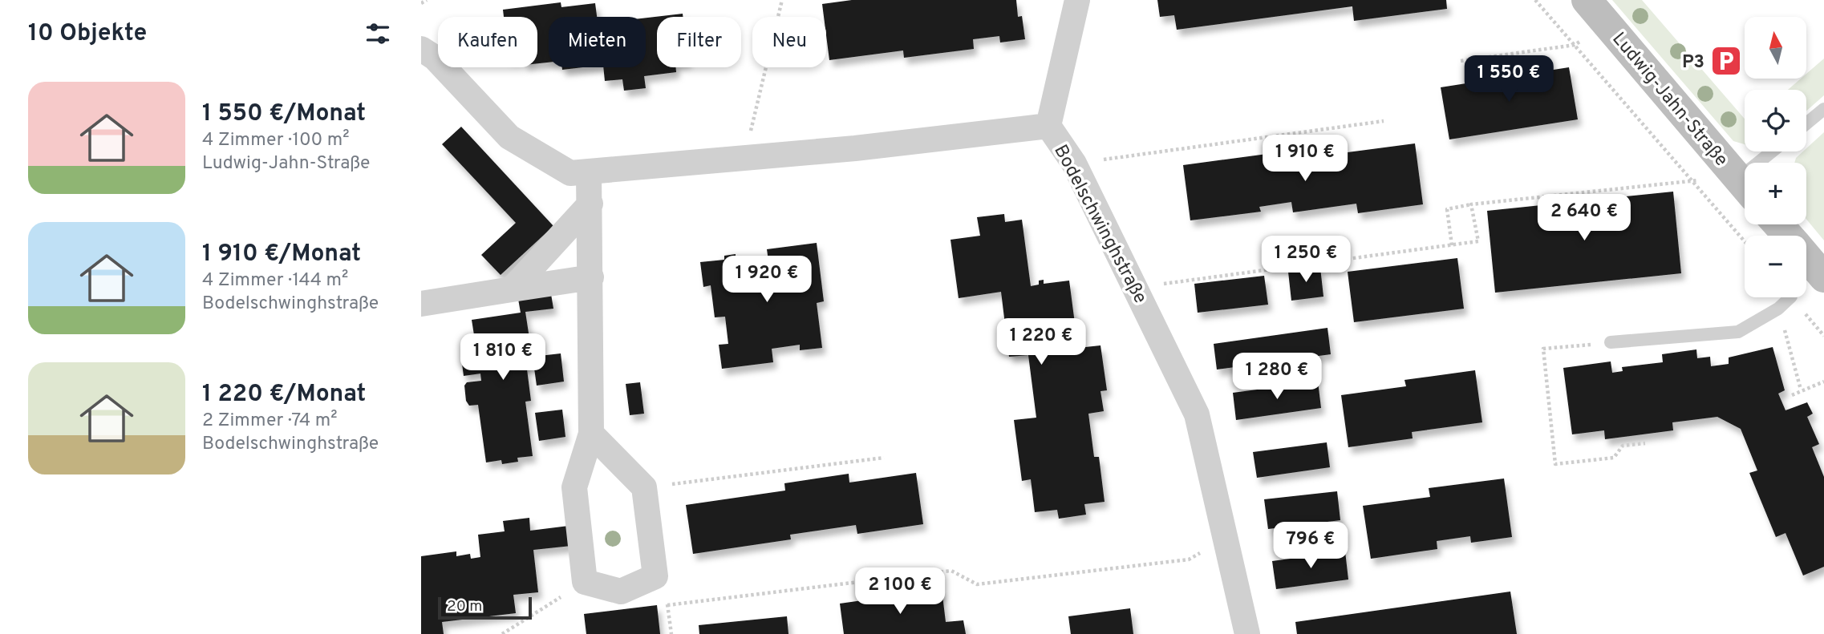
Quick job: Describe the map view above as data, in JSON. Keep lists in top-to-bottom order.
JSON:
{
  "streets": {
    "street": ["Ludwig-Jahn-Straße", "Bodelschwinghstraße"]
  },
  "places": {
    "parking": ["P3"]
  },
  "scale_bar": "20 m",
  "north": "top",
  "page": {
    "heading": "10 Objekte",
    "map_buttons": ["+", "−"],
    "chip": [
      "Kaufen",
      "Mieten",
      "Filter",
      "Neu"
    ],
    "price": [
      "1 550 €",
      "1 910 €",
      "2 640 €",
      "1 250 €",
      "1 920 €",
      "1 220 €",
      "1 810 €",
      "1 280 €",
      "796 €",
      "2 100 €"
    ],
    "list": [
      {
        "name": "1 550 €/Monat",
        "note": "4 Zimmer · 100 m² · Ludwig-Jahn-Straße"
      },
      {
        "name": "1 910 €/Monat",
        "note": "4 Zimmer · 144 m² · Bodelschwinghstraße"
      },
      {
        "name": "1 220 €/Monat",
        "note": "2 Zimmer · 74 m² · Bodelschwinghstraße"
      }
    ],
    "scale": "20 m"
  }
}
